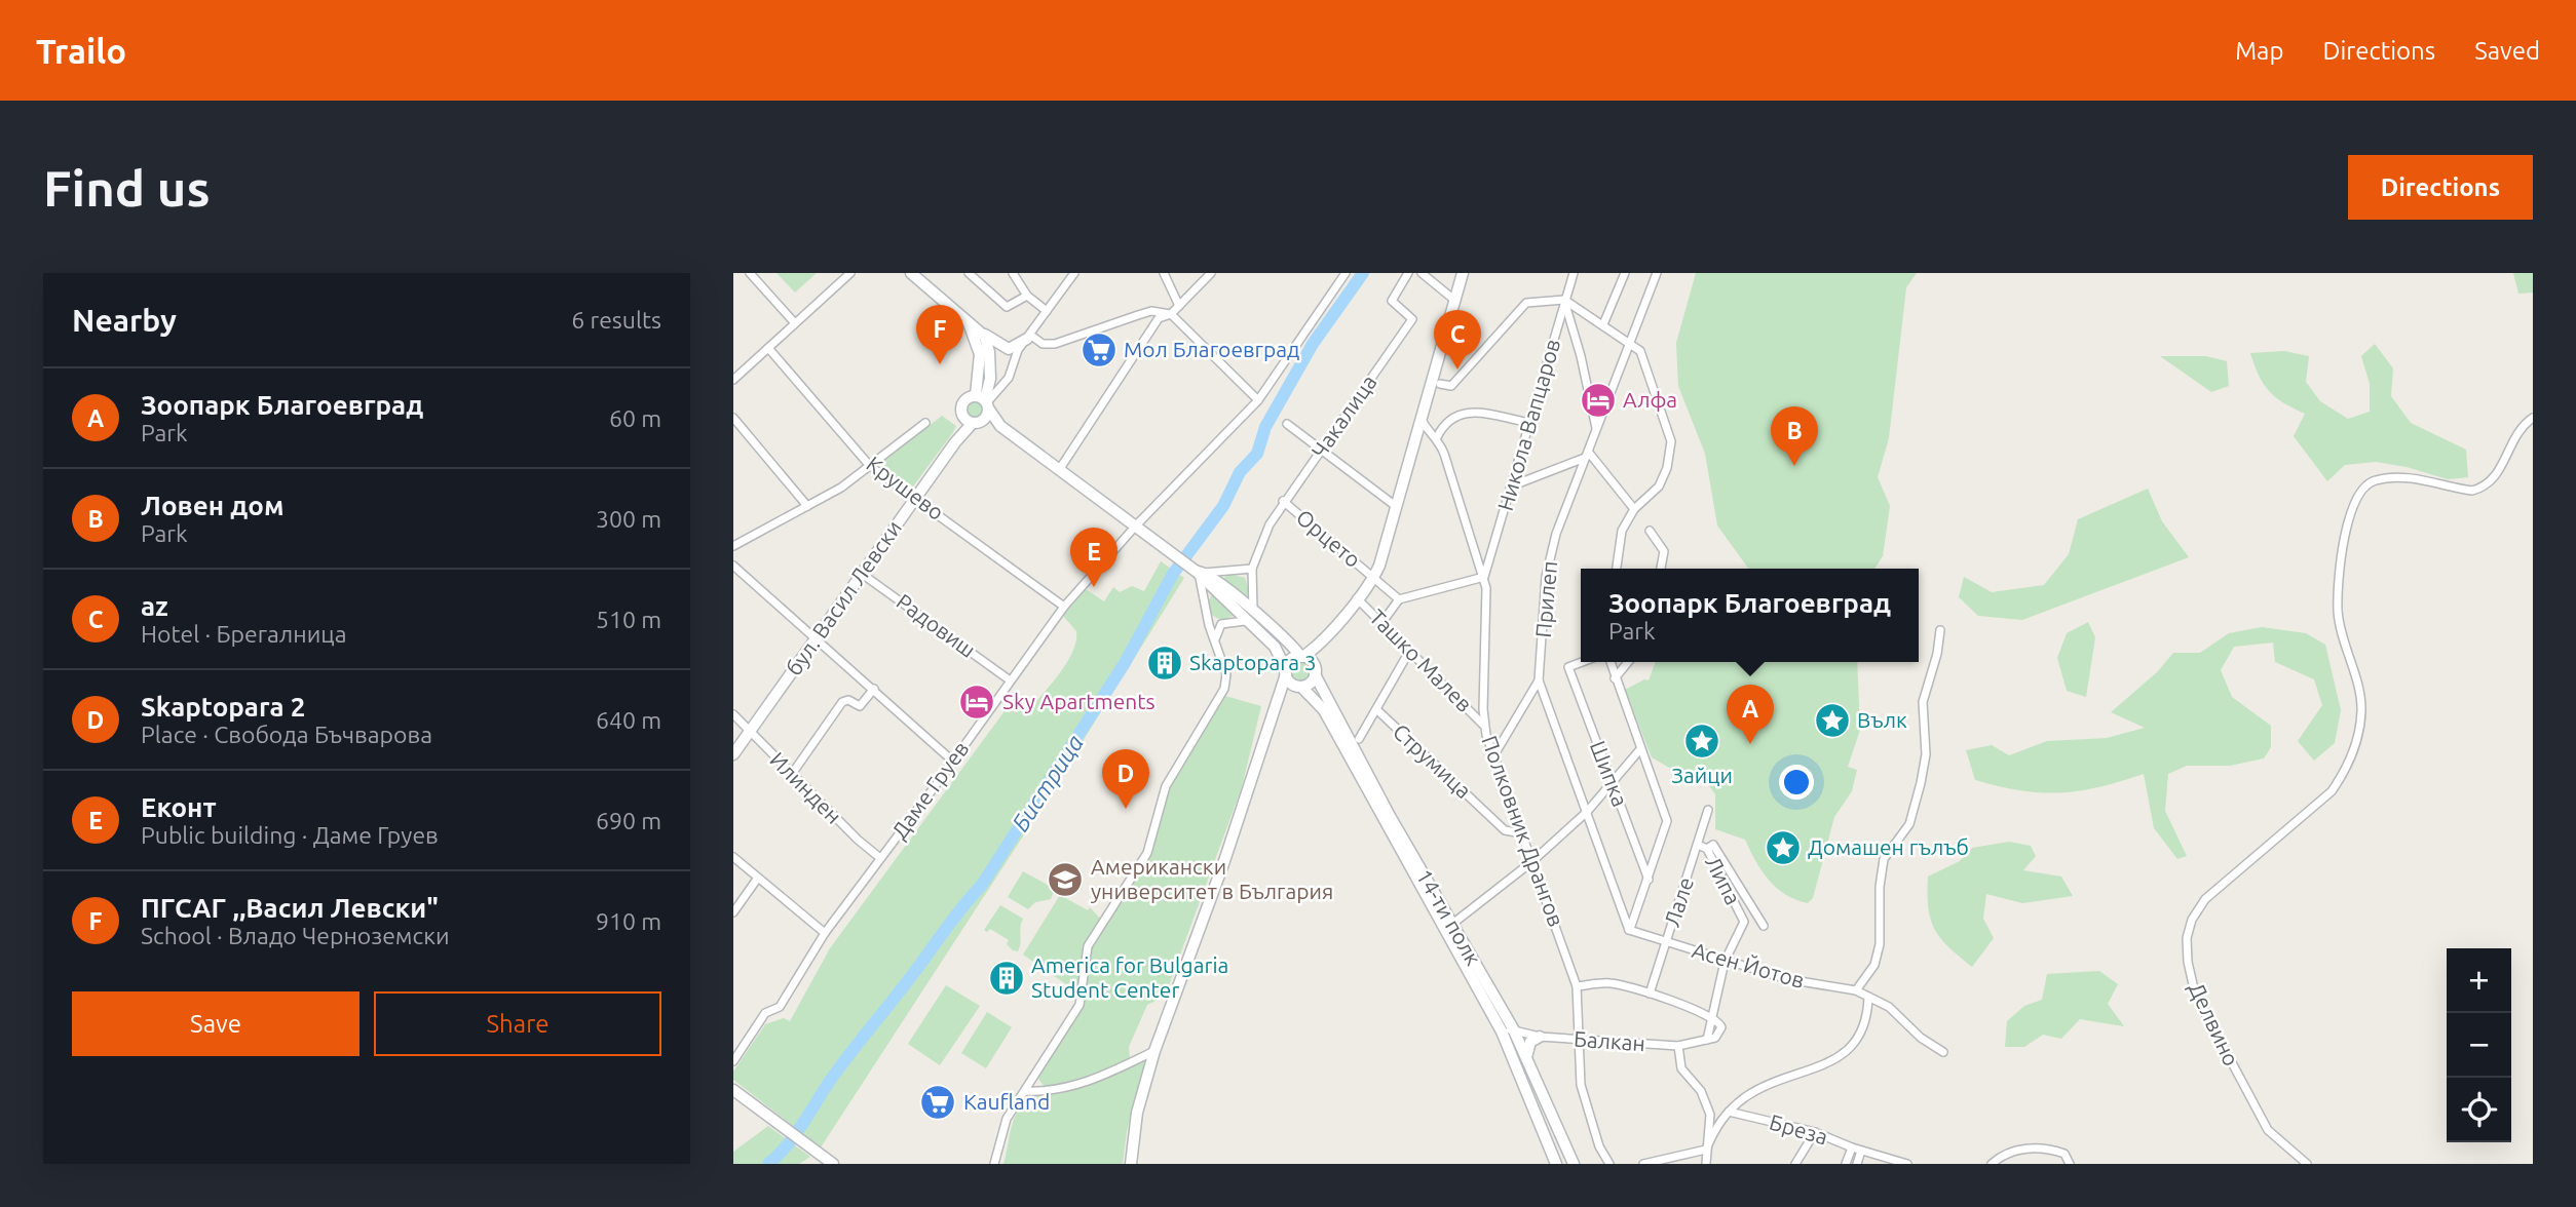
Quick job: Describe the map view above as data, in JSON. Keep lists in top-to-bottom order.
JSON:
{
  "streets": {
    "street": [
      "Чакалица",
      "Никола Вапцаров",
      "Крушево",
      "Орцето",
      "бул. Васил Левски",
      "Прилеп",
      "Радовиш",
      "Ташко Малев",
      "Струмица",
      "Шипка",
      "Илинден",
      "Даме Груев",
      "Полковник Дрангов",
      "Липа",
      "Лале",
      "14-ти полк",
      "Асен Йотов",
      "Делвино",
      "Балкан",
      "Бреза"
    ]
  },
  "crossings": [
    ["Чакалица", "Орцето"],
    ["Никола Вапцаров", "Полковник Дрангов"],
    ["Крушево", "бул. Васил Левски"],
    ["Крушево", "Даме Груев"],
    ["бул. Васил Левски", "Радовиш"],
    ["бул. Васил Левски", "Илинден"],
    ["Прилеп", "Асен Йотов"],
    ["Радовиш", "Даме Груев"],
    ["Ташко Малев", "Полковник Дрангов"],
    ["Струмица", "Полковник Дрангов"],
    ["Илинден", "Даме Груев"],
    ["Полковник Дрангов", "Балкан"],
    ["Липа", "Лале"],
    ["Липа", "Асен Йотов"],
    ["Лале", "Асен Йотов"],
    ["14-ти полк", "Балкан"]
  ],
  "water": ["Бистрица"],
  "places": {
    "supermarket": ["Мол Благоевград", "Kaufland"],
    "hotel": ["Алфа", "Sky Apartments"],
    "building": ["Skaptopara 3", "America for Bulgaria Student Center"],
    "place": ["Вълк", "Зайци", "Домашен гълъб"],
    "school or university": ["Американски университет в България"]
  },
  "page": {
    "header": "Trailo",
    "nav": ["Map", "Directions", "Saved"],
    "buttons": [
      "Directions",
      ["Save", "Share"]
    ],
    "title": "Find us",
    "heading": ["Nearby", "6 results"],
    "pins": [
      "F",
      "C",
      "B",
      "E",
      "A",
      "D"
    ],
    "list": [
      {
        "mark": "A",
        "name": "Зоопарк Благоевград",
        "note": "Park",
        "value": "60 m"
      },
      {
        "mark": "B",
        "name": "Ловен дом",
        "note": "Park",
        "value": "300 m"
      },
      {
        "mark": "C",
        "name": "az",
        "note": "Hotel · Брегалница",
        "value": "510 m"
      },
      {
        "mark": "D",
        "name": "Skaptopara 2",
        "note": "Place · Свобода Бъчварова",
        "value": "640 m"
      },
      {
        "mark": "E",
        "name": "Еконт",
        "note": "Public building · Даме Груев",
        "value": "690 m"
      },
      {
        "mark": "F",
        "name": "ПГСАГ ,,Васил Левски\"",
        "note": "School · Владо Черноземски",
        "value": "910 m"
      }
    ],
    "popup": ["Зоопарк Благоевград", "Park"],
    "map_buttons": ["+", "−"]
  }
}
